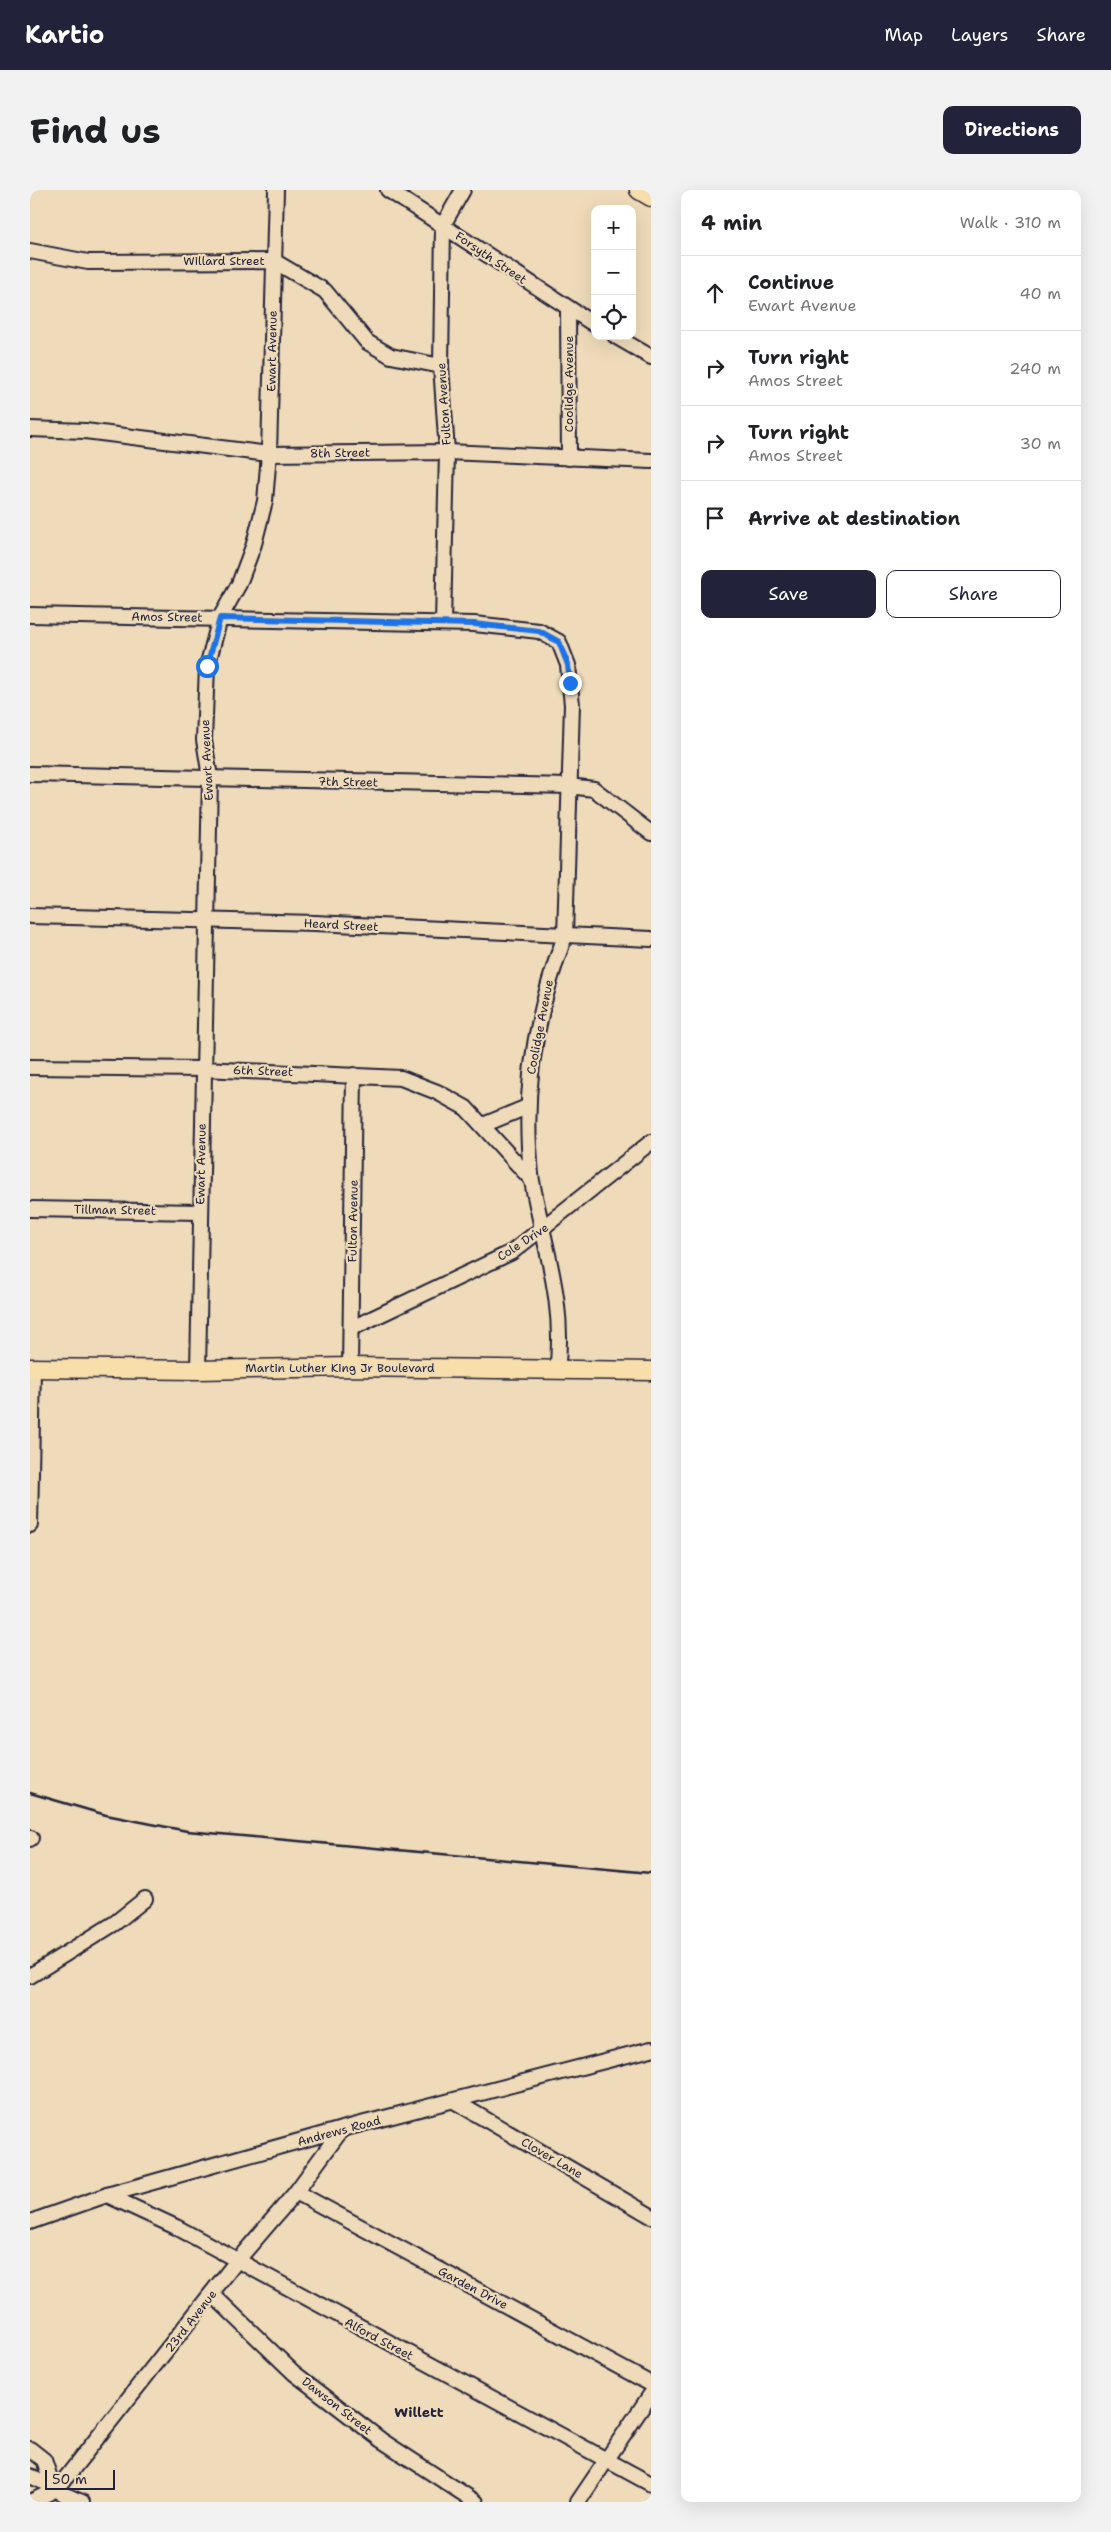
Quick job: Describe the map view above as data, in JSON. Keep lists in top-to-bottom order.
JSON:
{
  "streets": {
    "main road": ["Martin Luther King Jr Boulevard"],
    "street": [
      "Forsyth Street",
      "Willard Street",
      "Ewart Avenue",
      "Coolidge Avenue",
      "Fulton Avenue",
      "8th Street",
      "Amos Street",
      "7th Street",
      "Heard Street",
      "6th Street",
      "Tillman Street",
      "Cole Drive",
      "Andrews Road",
      "Clover Lane",
      "Garden Drive",
      "23rd Avenue",
      "Alford Street",
      "Dawson Street"
    ]
  },
  "crossings": [
    ["Forsyth Street", "Coolidge Avenue"],
    ["Forsyth Street", "Fulton Avenue"],
    ["Willard Street", "Ewart Avenue"],
    ["Willard Street", "Fulton Avenue"],
    ["Ewart Avenue", "8th Street"],
    ["Ewart Avenue", "Amos Street"],
    ["Ewart Avenue", "7th Street"],
    ["Ewart Avenue", "Heard Street"],
    ["Ewart Avenue", "6th Street"],
    ["Ewart Avenue", "Tillman Street"],
    ["Ewart Avenue", "Martin Luther King Jr Boulevard"],
    ["Coolidge Avenue", "8th Street"],
    ["Coolidge Avenue", "Amos Street"],
    ["Coolidge Avenue", "7th Street"],
    ["Coolidge Avenue", "Heard Street"],
    ["Coolidge Avenue", "6th Street"],
    ["Coolidge Avenue", "Cole Drive"],
    ["Coolidge Avenue", "Martin Luther King Jr Boulevard"],
    ["Fulton Avenue", "8th Street"],
    ["Fulton Avenue", "Amos Street"],
    ["Fulton Avenue", "6th Street"],
    ["Fulton Avenue", "Cole Drive"],
    ["Fulton Avenue", "Martin Luther King Jr Boulevard"],
    ["Andrews Road", "Clover Lane"],
    ["Andrews Road", "23rd Avenue"],
    ["Andrews Road", "Alford Street"],
    ["Garden Drive", "23rd Avenue"],
    ["23rd Avenue", "Alford Street"],
    ["23rd Avenue", "Dawson Street"]
  ],
  "districts": ["Willett"],
  "scale_bar": "50 m",
  "page": {
    "header": "Kartio",
    "nav": ["Map", "Layers", "Share"],
    "buttons": [
      "Directions",
      ["Save", "Share"]
    ],
    "title": "Find us",
    "heading": ["4 min", "Walk · 310 m"],
    "map_buttons": ["+", "−"],
    "list": [
      ["Continue", "Ewart Avenue", "40 m"],
      ["Turn right", "Amos Street", "240 m"],
      ["Turn right", "Amos Street", "30 m"],
      "Arrive at destination"
    ],
    "scale": "50 m"
  }
}
